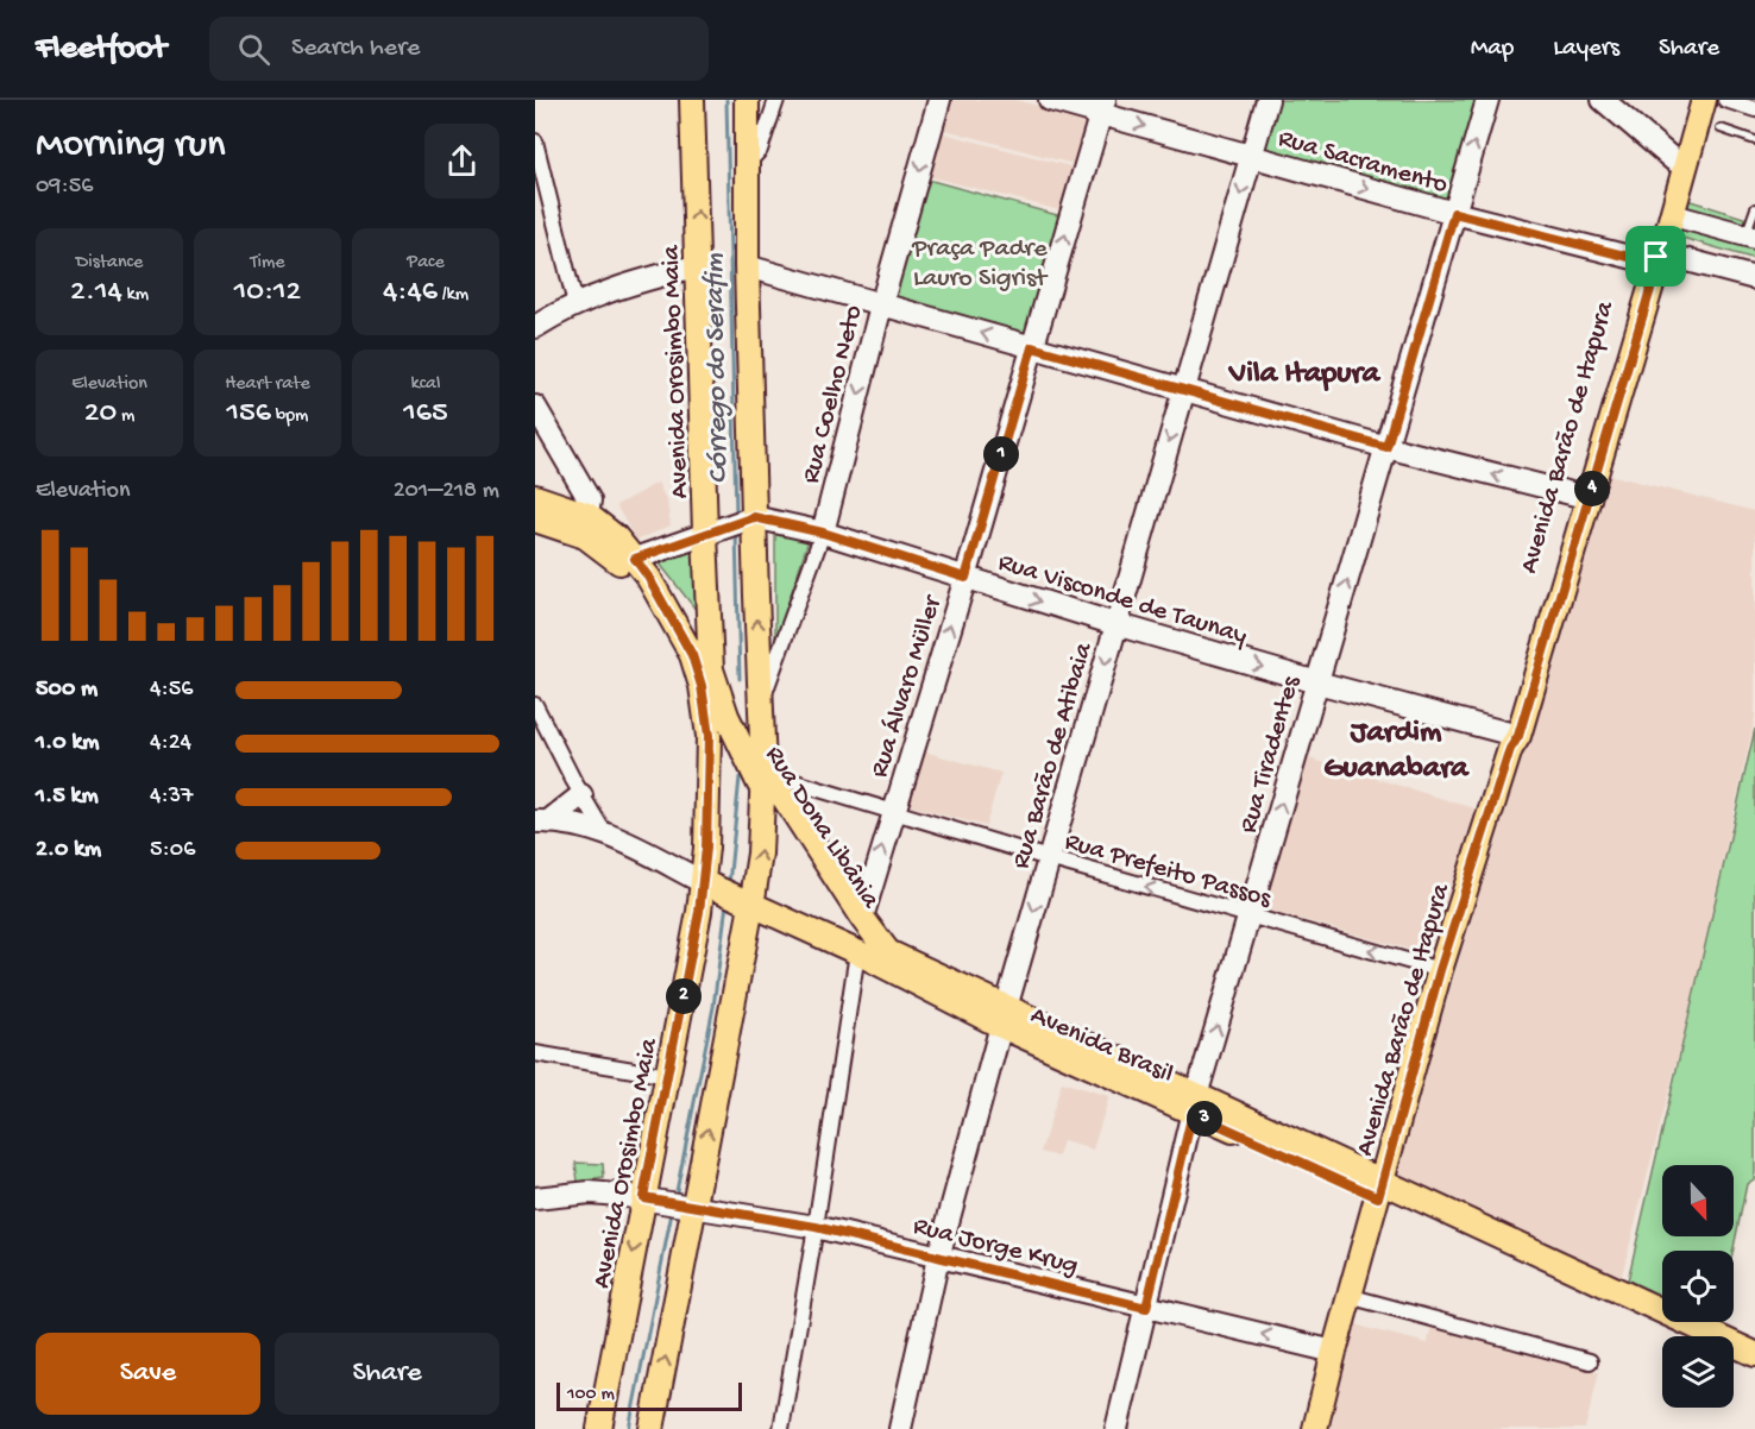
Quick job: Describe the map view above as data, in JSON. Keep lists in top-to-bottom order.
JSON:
{
  "streets": {
    "main road": [
      "Rua Sacramento",
      "Avenida Orosimbo Maia",
      "Rua Coelho Neto",
      "Avenida Barão de Itapura",
      "Rua Visconde de Taunay",
      "Rua Álvaro Müller",
      "Rua Tiradentes",
      "Rua Barão de Atibaia",
      "Rua Dona Libânia",
      "Avenida Brasil",
      "Rua Jorge Krug"
    ],
    "street": ["Rua Prefeito Passos"]
  },
  "crossings": [
    ["Rua Sacramento", "Avenida Barão de Itapura"],
    ["Rua Sacramento", "Rua Álvaro Müller"],
    ["Rua Sacramento", "Rua Tiradentes"],
    ["Rua Sacramento", "Rua Barão de Atibaia"],
    ["Avenida Orosimbo Maia", "Rua Visconde de Taunay"],
    ["Avenida Orosimbo Maia", "Rua Dona Libânia"],
    ["Avenida Orosimbo Maia", "Avenida Brasil"],
    ["Avenida Orosimbo Maia", "Rua Jorge Krug"],
    ["Rua Coelho Neto", "Rua Visconde de Taunay"],
    ["Avenida Barão de Itapura", "Rua Visconde de Taunay"],
    ["Avenida Barão de Itapura", "Rua Prefeito Passos"],
    ["Avenida Barão de Itapura", "Avenida Brasil"],
    ["Avenida Barão de Itapura", "Rua Jorge Krug"],
    ["Rua Visconde de Taunay", "Rua Álvaro Müller"],
    ["Rua Visconde de Taunay", "Rua Tiradentes"],
    ["Rua Visconde de Taunay", "Rua Barão de Atibaia"],
    ["Rua Álvaro Müller", "Rua Dona Libânia"],
    ["Rua Álvaro Müller", "Rua Prefeito Passos"],
    ["Rua Álvaro Müller", "Avenida Brasil"],
    ["Rua Tiradentes", "Rua Prefeito Passos"],
    ["Rua Tiradentes", "Avenida Brasil"],
    ["Rua Tiradentes", "Rua Jorge Krug"],
    ["Rua Barão de Atibaia", "Rua Prefeito Passos"],
    ["Rua Barão de Atibaia", "Avenida Brasil"],
    ["Rua Barão de Atibaia", "Rua Jorge Krug"],
    ["Rua Dona Libânia", "Rua Prefeito Passos"],
    ["Rua Dona Libânia", "Avenida Brasil"]
  ],
  "one_way": [
    "Rua Sacramento",
    "Rua Visconde de Taunay",
    "Rua Tiradentes",
    "Rua Barão de Atibaia",
    "Rua Prefeito Passos"
  ],
  "districts": ["Vila Itapura", "Jardim Guanabara"],
  "water": ["Córrego do Serafim"],
  "parks": ["Praça Padre Lauro Sigrist"],
  "scale_bar": "100 m",
  "north": "bottom",
  "page": {
    "header": "Fleetfoot",
    "search": "Search here",
    "nav": ["Map", "Layers", "Share"],
    "heading": ["Morning run", "09:56"],
    "stats": [
      ["Distance", "2.14 km"],
      ["Time", "10:12"],
      ["Pace", "4:46 /km"],
      ["Elevation", "20 m"],
      ["Heart rate", "156 bpm"],
      ["kcal", "165"]
    ],
    "pins": [
      "1",
      "4",
      "2",
      "3"
    ],
    "chart": ["Elevation", "201–218 m"],
    "list": [
      {
        "name": "500 m",
        "note": "4:56"
      },
      {
        "name": "1.0 km",
        "note": "4:24"
      },
      {
        "name": "1.5 km",
        "note": "4:37"
      },
      {
        "name": "2.0 km",
        "note": "5:06"
      }
    ],
    "buttons": ["Save", "Share"],
    "scale": "100 m"
  }
}
